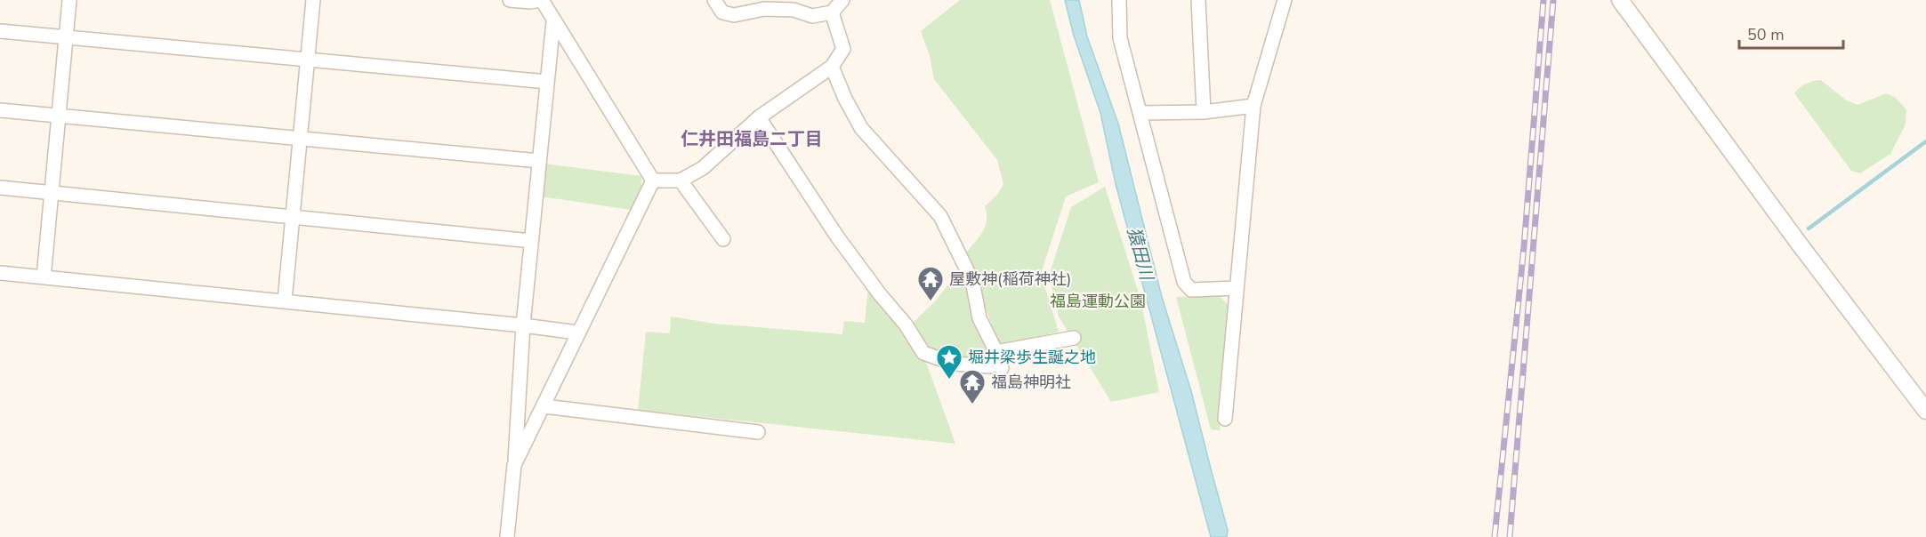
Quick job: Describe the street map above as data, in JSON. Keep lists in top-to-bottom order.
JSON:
{
  "districts": ["仁井田福島二丁目"],
  "water": ["猿田川"],
  "parks": ["福島運動公園"],
  "places": {
    "temple": ["屋敷神(稲荷神社)", "福島神明社"],
    "place": ["堀井梁歩生誕之地"]
  },
  "scale_bar": "50 m"
}
